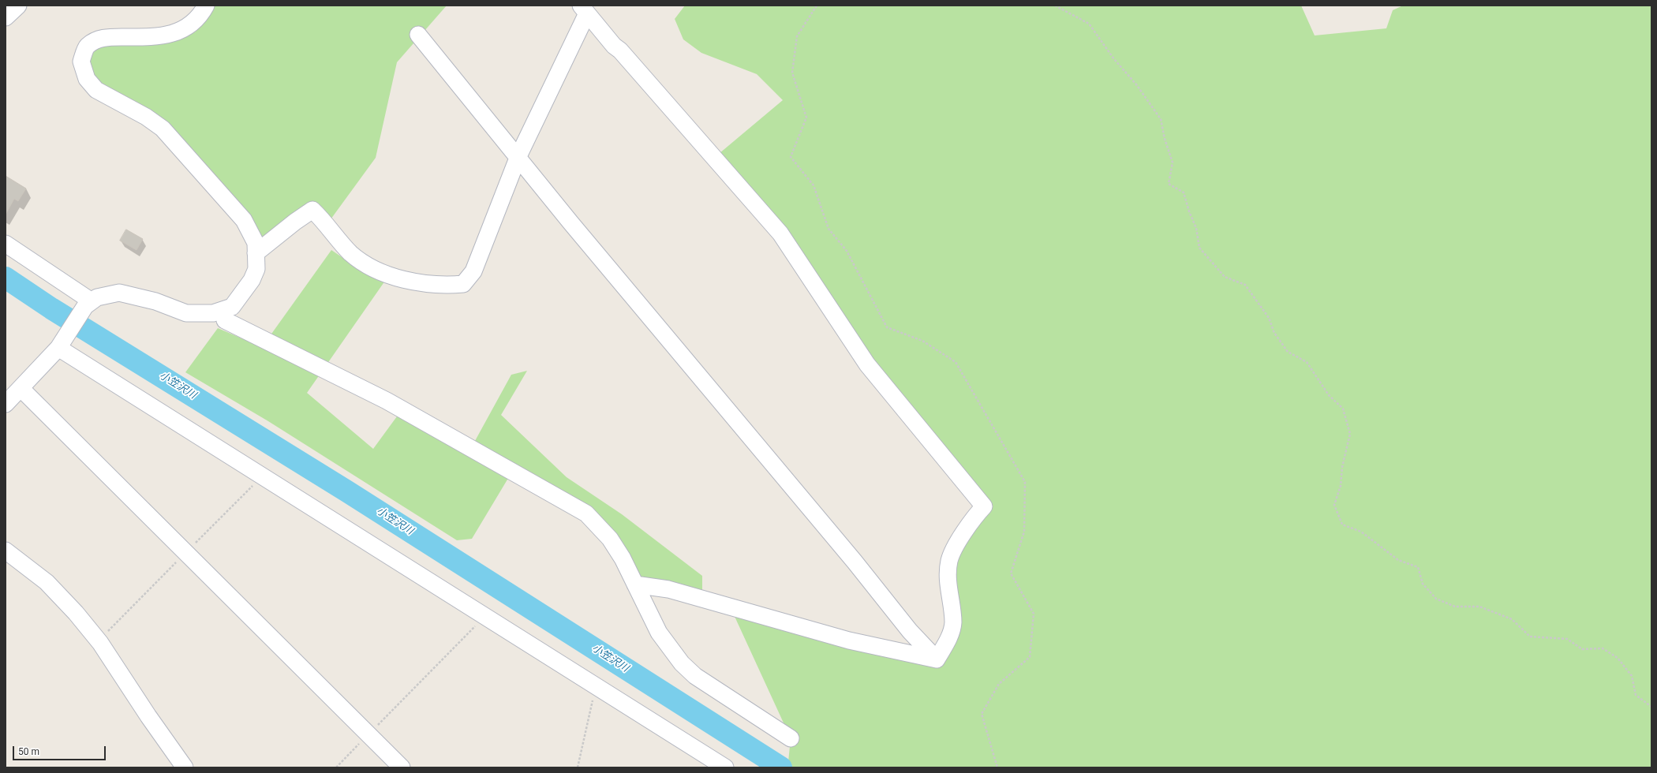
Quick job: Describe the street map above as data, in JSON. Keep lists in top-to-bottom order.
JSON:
{
  "water": ["小笠沢川"],
  "scale_bar": "50 m"
}
